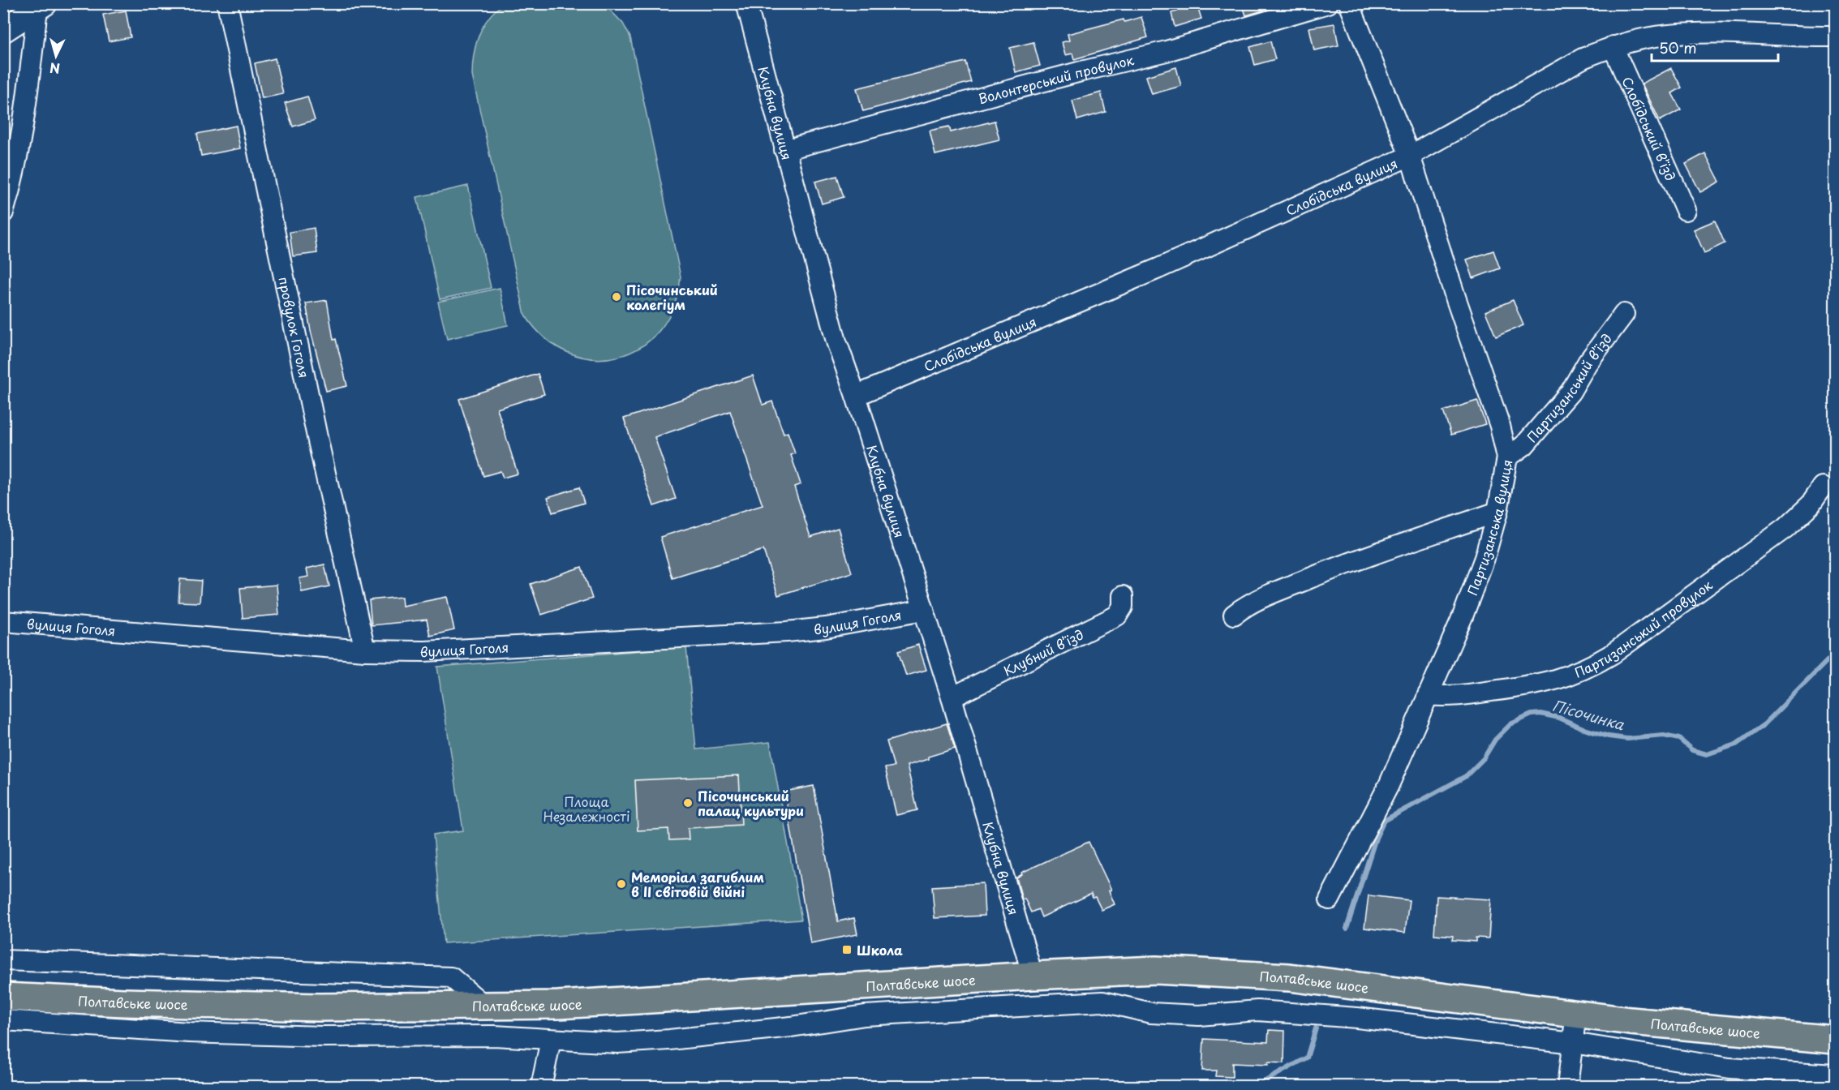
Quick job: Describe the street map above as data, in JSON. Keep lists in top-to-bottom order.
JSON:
{
  "streets": {
    "highway": ["Полтавське шосе"],
    "street": [
      "Волонтерський провулок",
      "Клубна вулиця",
      "Слобідський в’їзд",
      "Слобідська вулиця",
      "провулок Гоголя",
      "Партизанський в’їзд",
      "Партизанська вулиця",
      "вулиця Гоголя",
      "Партизанський провулок",
      "Клубний в’їзд"
    ]
  },
  "crossings": [
    ["Волонтерський провулок", "Клубна вулиця"],
    ["Клубна вулиця", "Слобідська вулиця"],
    ["Клубна вулиця", "вулиця Гоголя"],
    ["Клубна вулиця", "Клубний в’їзд"],
    ["Клубна вулиця", "Полтавське шосе"],
    ["Слобідський в’їзд", "Слобідська вулиця"],
    ["Слобідська вулиця", "Партизанська вулиця"],
    ["провулок Гоголя", "вулиця Гоголя"],
    ["Партизанський в’їзд", "Партизанська вулиця"],
    ["Партизанська вулиця", "Партизанський провулок"]
  ],
  "water": ["Пісочинка"],
  "parks": ["Площа Незалежності"],
  "places": {
    "other": ["Пісочинський колегіум", "Пісочинський палац культури", "Меморіал загиблим в II світовій війні"],
    "transit": ["Школа"]
  },
  "scale_bar": "50 m",
  "north": "bottom"
}
